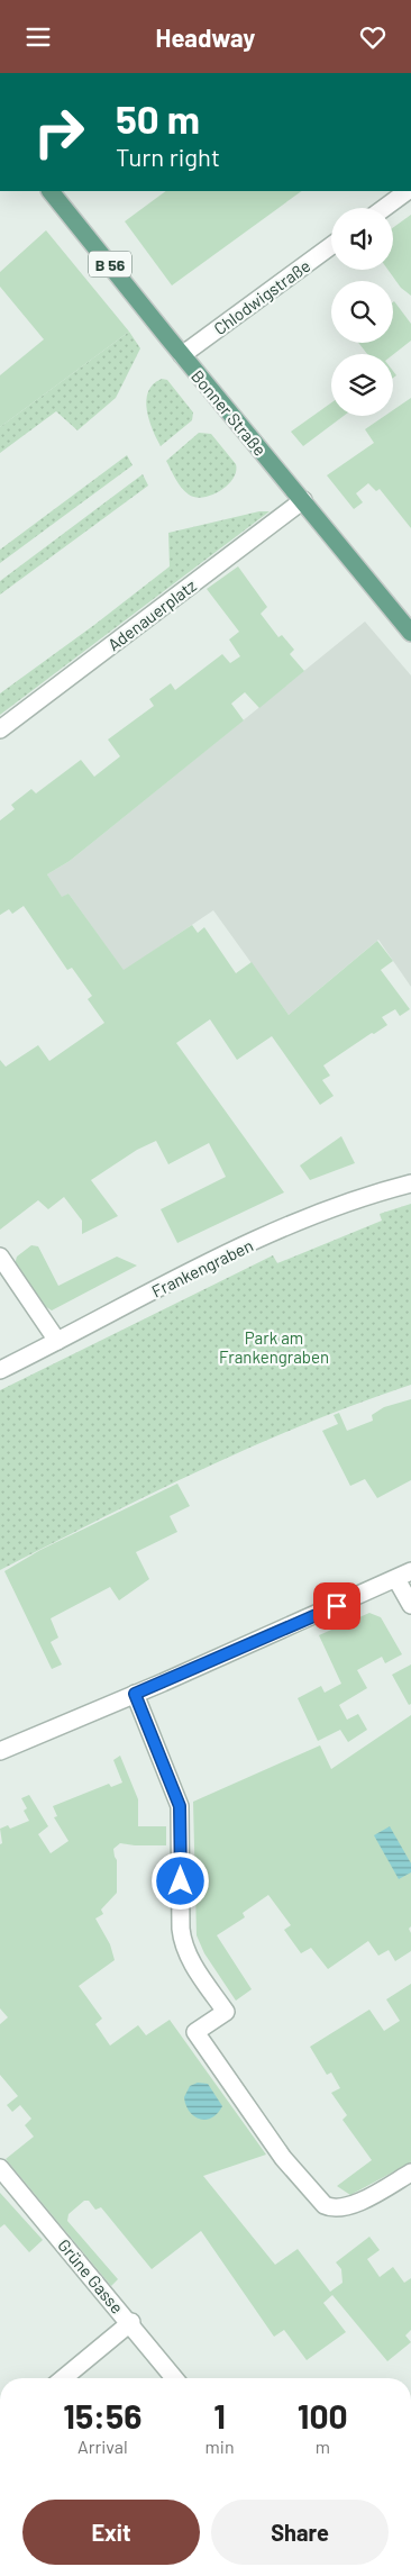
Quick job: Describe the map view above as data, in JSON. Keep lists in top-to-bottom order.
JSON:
{
  "streets": {
    "main road": ["B 56", "Bonner Straße"],
    "street": [
      "Chlodwigstraße",
      "Adenauerplatz",
      "Frankengraben",
      "Grüne Gasse"
    ]
  },
  "crossings": [
    ["Chlodwigstraße", "Bonner Straße"],
    ["Bonner Straße", "Adenauerplatz"]
  ],
  "parks": ["Park am Frankengraben"],
  "page": {
    "header": "Headway",
    "turn": ["50 m", "Turn right"],
    "eta": [
      "15:56",
      "Arrival",
      "1",
      "min",
      "100",
      "m"
    ],
    "buttons": ["Exit", "Share"]
  }
}
